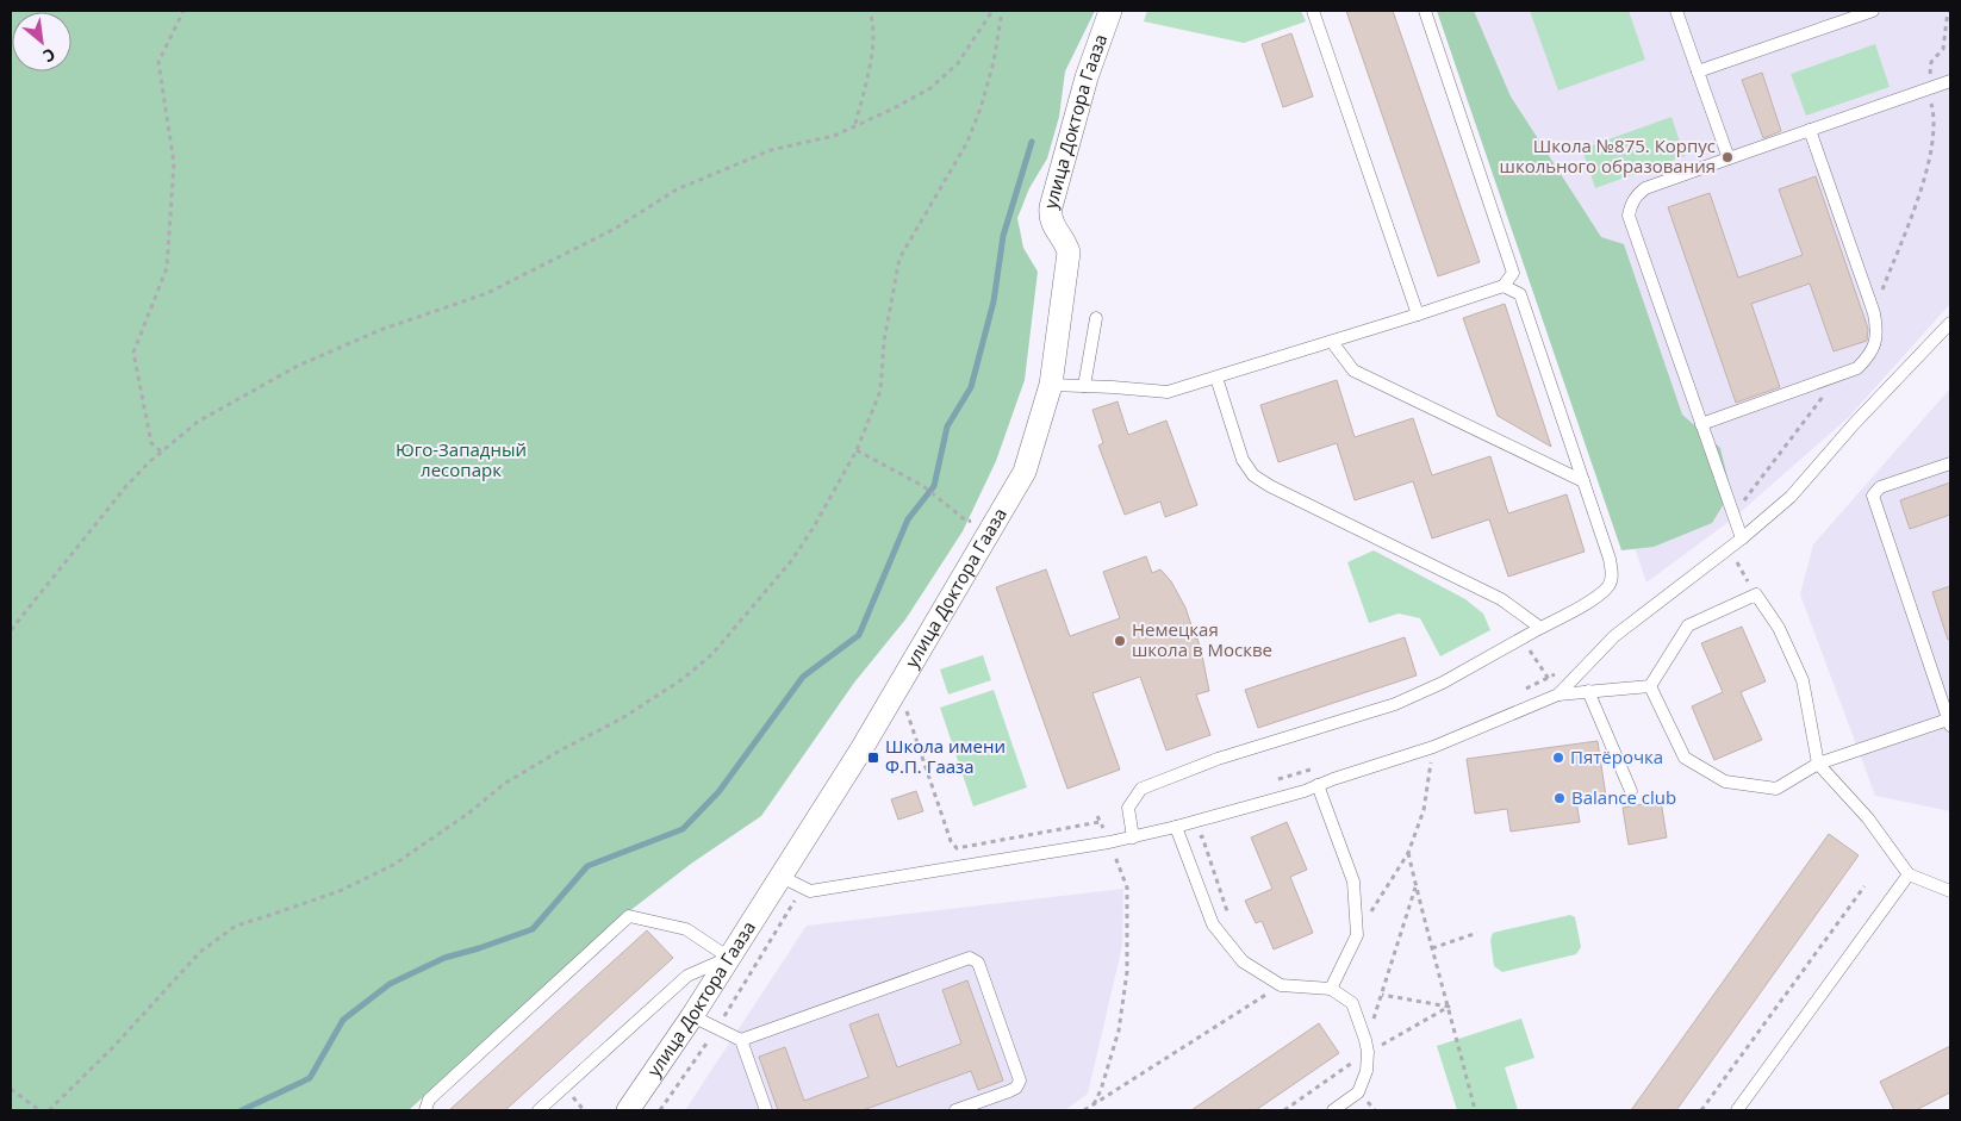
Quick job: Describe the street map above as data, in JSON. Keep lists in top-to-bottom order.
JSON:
{
  "streets": {
    "street": ["улица Доктора Гааза"]
  },
  "parks": ["Юго-Западный лесопарк"],
  "places": {
    "other": [
      "Школа №875. Корпус школьного образования",
      "Немецкая школа в Москве",
      "Пятёрочка",
      "Balance club"
    ],
    "transit": ["Школа имени Ф.П. Гааза"]
  },
  "north": "bottom right"
}
